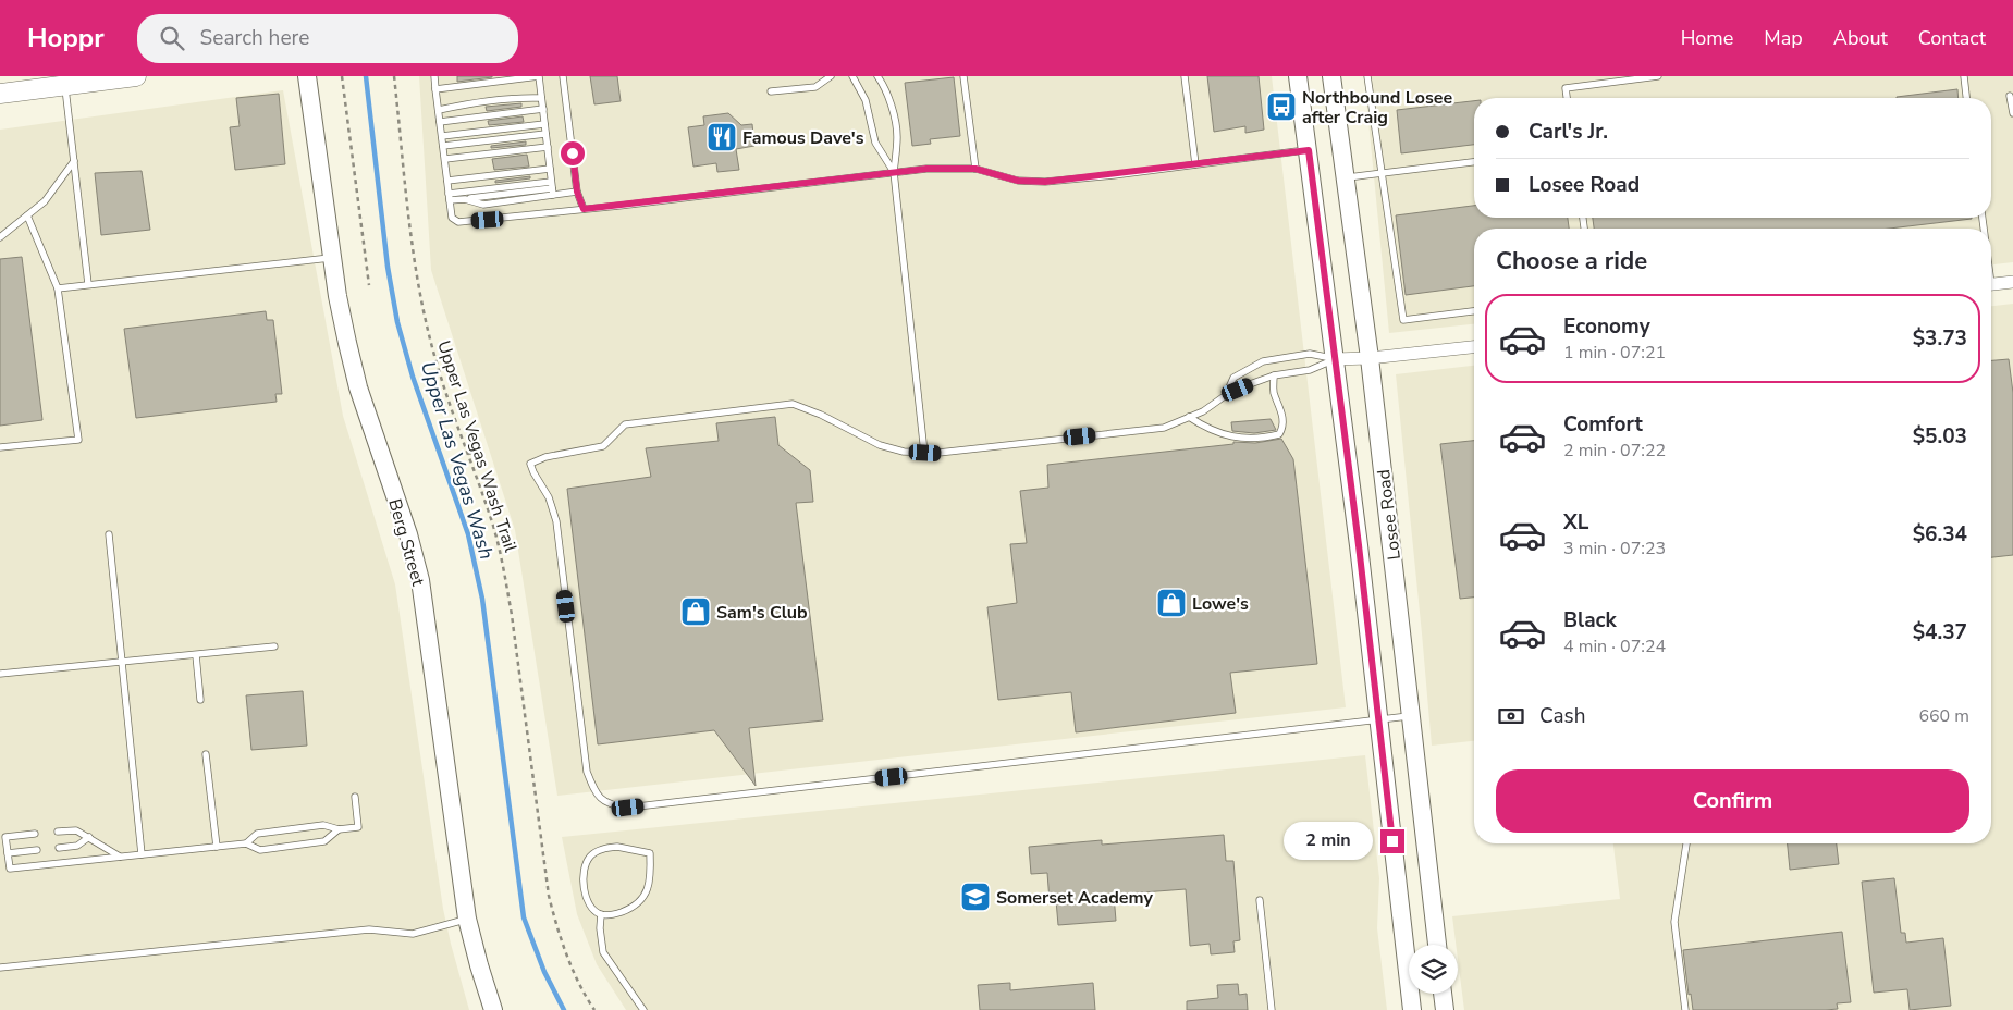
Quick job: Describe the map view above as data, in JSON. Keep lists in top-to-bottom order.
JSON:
{
  "streets": {
    "main road": ["Losee Road", "Berg Street"],
    "path": ["Upper Las Vegas Wash Trail"]
  },
  "water": ["Upper Las Vegas Wash"],
  "places": {
    "bus stop": ["Northbound Losee after Craig"],
    "restaurant": ["Famous Dave's"],
    "shop": ["Lowe's", "Sam's Club"],
    "school or university": ["Somerset Academy"]
  },
  "page": {
    "header": "Hoppr",
    "search": "Search here",
    "nav": [
      "Home",
      "Map",
      "About",
      "Contact"
    ],
    "banner": ["Carl's Jr.", "Losee Road"],
    "heading": "Choose a ride",
    "list": [
      {
        "name": "Economy",
        "note": "1 min · 07:21",
        "value": "$3.73"
      },
      {
        "name": "Comfort",
        "note": "2 min · 07:22",
        "value": "$5.03"
      },
      {
        "name": "XL",
        "note": "3 min · 07:23",
        "value": "$6.34"
      },
      {
        "name": "Black",
        "note": "4 min · 07:24",
        "value": "$4.37"
      }
    ],
    "pay": ["Cash", "660 m"],
    "buttons": "Confirm",
    "bubble": "2 min"
  }
}
